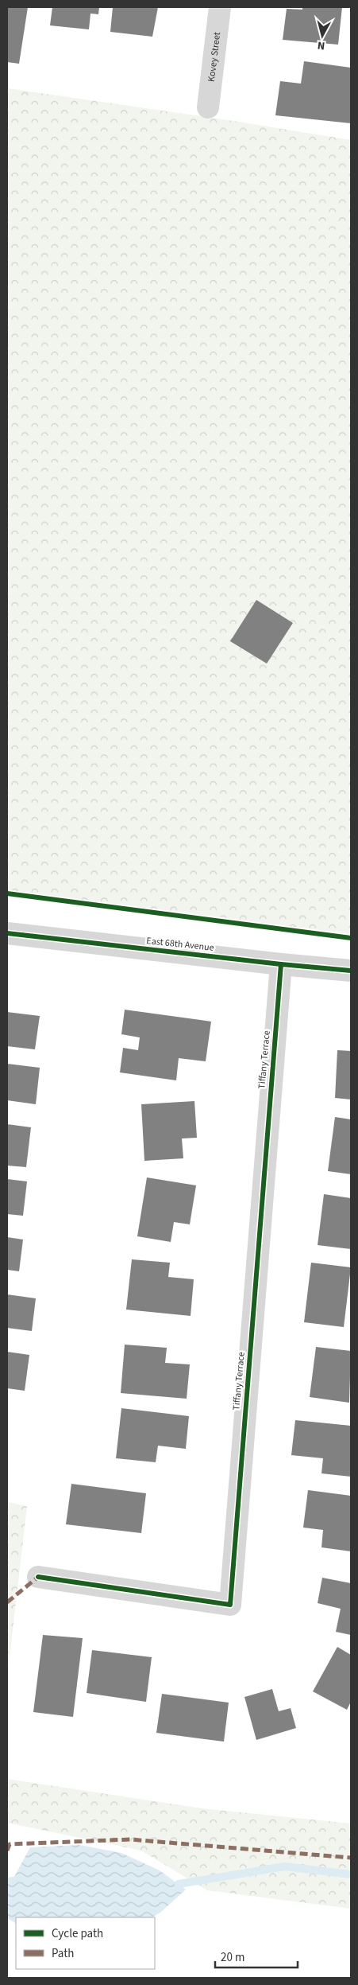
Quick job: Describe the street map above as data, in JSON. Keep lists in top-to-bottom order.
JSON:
{
  "streets": {
    "street": ["Kovey Street", "East 68th Avenue", "Tiffany Terrace"]
  },
  "crossings": [
    ["East 68th Avenue", "Tiffany Terrace"]
  ],
  "legend": ["Cycle path", "Path"],
  "scale_bar": "20 m",
  "north": "bottom"
}
